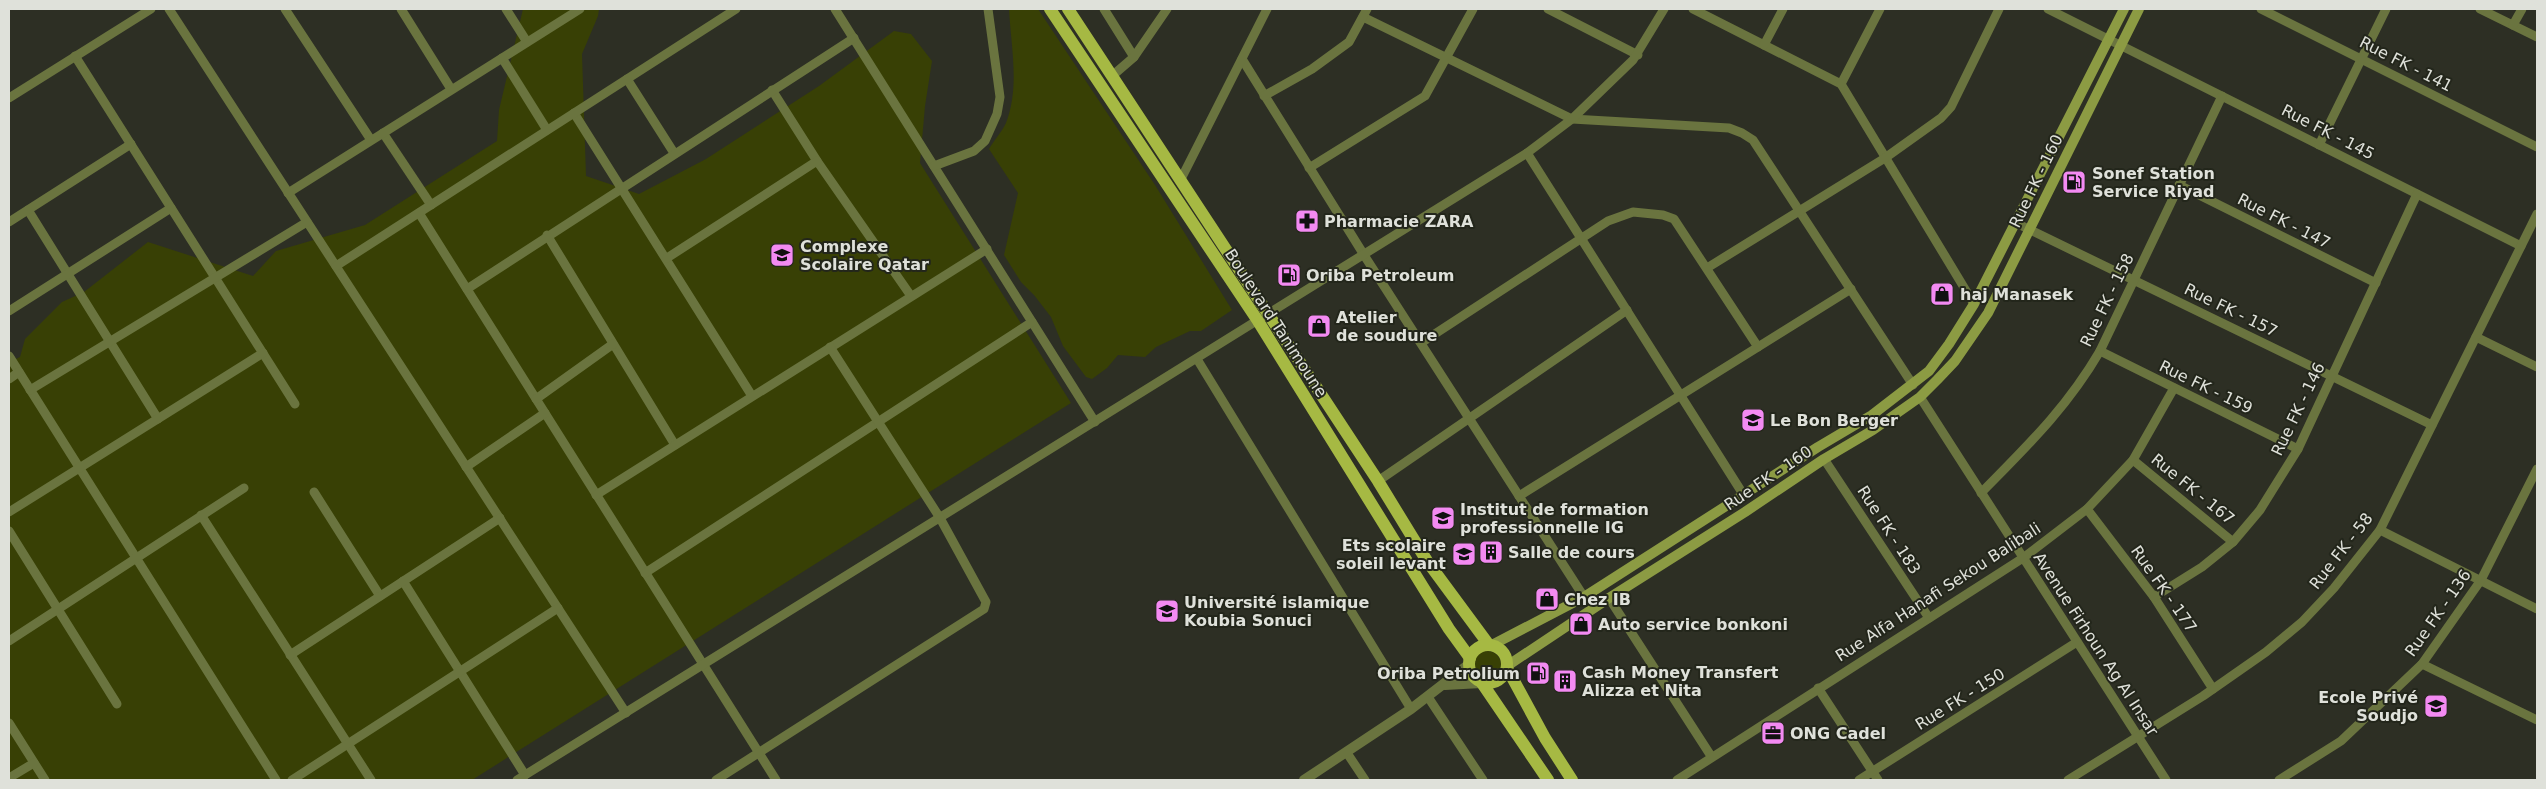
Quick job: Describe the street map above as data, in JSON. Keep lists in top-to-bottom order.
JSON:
{
  "streets": {
    "main road": ["Rue FK - 160", "Boulevard Tanimoune"],
    "street": [
      "Rue FK - 141",
      "Rue FK - 145",
      "Rue FK - 147",
      "Rue FK - 158",
      "Rue FK - 157",
      "Rue FK - 159",
      "Rue FK - 146",
      "Rue FK - 167",
      "Rue FK - 183",
      "Rue FK - 58",
      "Rue FK - 177",
      "Rue Alfa Hanafi Sekou Balibali",
      "Rue FK - 136",
      "Avenue Firhoun Ag Al Insar",
      "Rue FK - 150"
    ]
  },
  "crossings": [
    ["Rue FK - 145", "Rue FK - 160"],
    ["Rue FK - 145", "Rue FK - 158"],
    ["Rue FK - 145", "Rue FK - 146"],
    ["Rue FK - 145", "Rue FK - 58"],
    ["Rue FK - 160", "Rue FK - 157"],
    ["Rue FK - 160", "Boulevard Tanimoune"],
    ["Rue FK - 160", "Rue FK - 183"],
    ["Rue FK - 160", "Avenue Firhoun Ag Al Insar"],
    ["Rue FK - 147", "Rue FK - 158"],
    ["Rue FK - 147", "Rue FK - 146"],
    ["Rue FK - 158", "Rue FK - 157"],
    ["Rue FK - 158", "Rue FK - 159"],
    ["Rue FK - 158", "Avenue Firhoun Ag Al Insar"],
    ["Rue FK - 157", "Rue FK - 146"],
    ["Rue FK - 157", "Rue FK - 58"],
    ["Rue FK - 159", "Rue FK - 146"],
    ["Rue FK - 159", "Rue Alfa Hanafi Sekou Balibali"],
    ["Rue FK - 146", "Rue FK - 167"],
    ["Rue FK - 146", "Rue FK - 177"],
    ["Rue FK - 167", "Rue Alfa Hanafi Sekou Balibali"],
    ["Rue FK - 183", "Rue Alfa Hanafi Sekou Balibali"],
    ["Rue FK - 58", "Rue FK - 177"],
    ["Rue FK - 58", "Avenue Firhoun Ag Al Insar"],
    ["Rue FK - 177", "Rue Alfa Hanafi Sekou Balibali"],
    ["Rue Alfa Hanafi Sekou Balibali", "Avenue Firhoun Ag Al Insar"],
    ["Avenue Firhoun Ag Al Insar", "Rue FK - 150"]
  ],
  "places": {
    "fuel station": ["Sonef Station Service Riyad", "Oriba Petroleum", "Oriba Petrolium"],
    "pharmacy": ["Pharmacie ZARA"],
    "school or university": [
      "Complexe Scolaire Qatar",
      "Le Bon Berger",
      "Institut de formation professionnelle IG",
      "Ets scolaire soleil levant",
      "Université islamique Koubia Sonuci",
      "Ecole Privé Soudjo"
    ],
    "shop": [
      "haj Manasek",
      "Atelier de soudure",
      "Chez IB",
      "Auto service bonkoni"
    ],
    "building": ["Salle de cours", "Cash Money Transfert Alizza et Nita"],
    "office": ["ONG Cadel"]
  }
}
